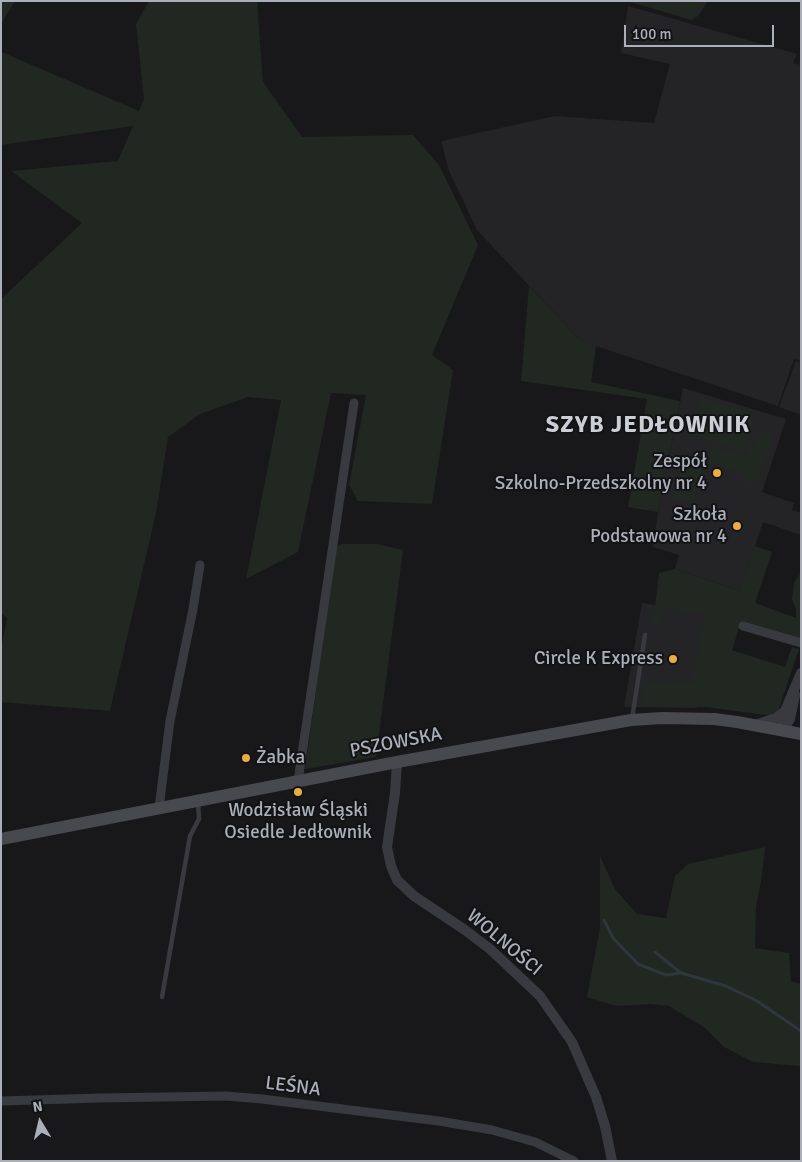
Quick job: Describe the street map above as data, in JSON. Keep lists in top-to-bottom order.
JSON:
{
  "streets": {
    "main road": ["PSZOWSKA"],
    "street": ["WOLNOŚCI", "LEŚNA"]
  },
  "crossings": [
    ["PSZOWSKA", "WOLNOŚCI"]
  ],
  "districts": ["SZYB JEDŁOWNIK"],
  "places": [
    "Zespół Szkolno-Przedszkolny nr 4",
    "Szkoła Podstawowa nr 4",
    "Circle K Express",
    "Żabka",
    "Wodzisław Śląski Osiedle Jedłownik"
  ],
  "scale_bar": "100 m",
  "north": "top"
}
